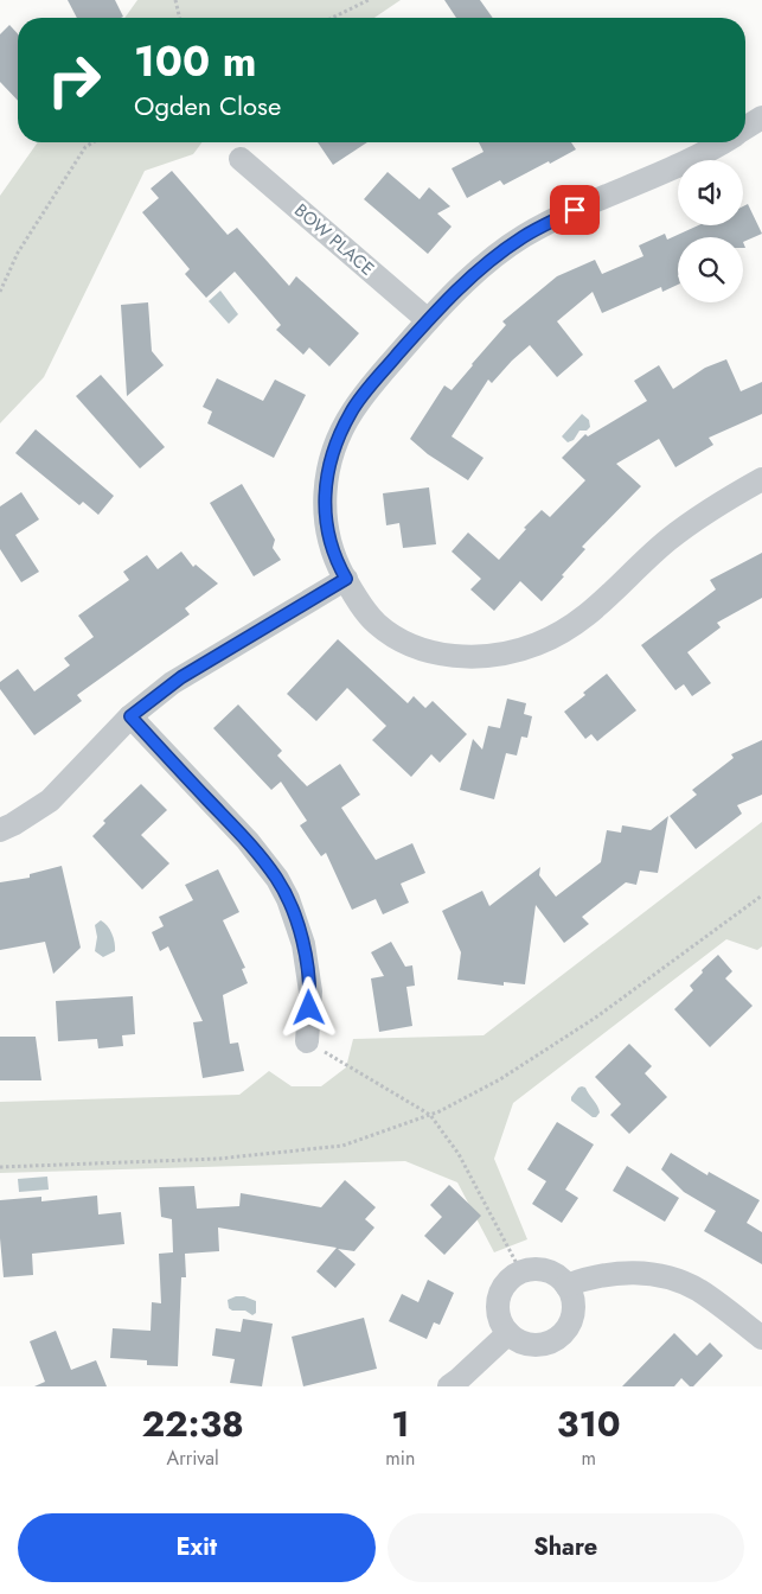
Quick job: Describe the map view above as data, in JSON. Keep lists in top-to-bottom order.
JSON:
{
  "streets": {
    "street": ["BOW PLACE"]
  },
  "page": {
    "turn": ["100 m", "Ogden Close"],
    "eta": [
      "22:38",
      "Arrival",
      "1",
      "min",
      "310",
      "m"
    ],
    "buttons": ["Exit", "Share"]
  }
}
